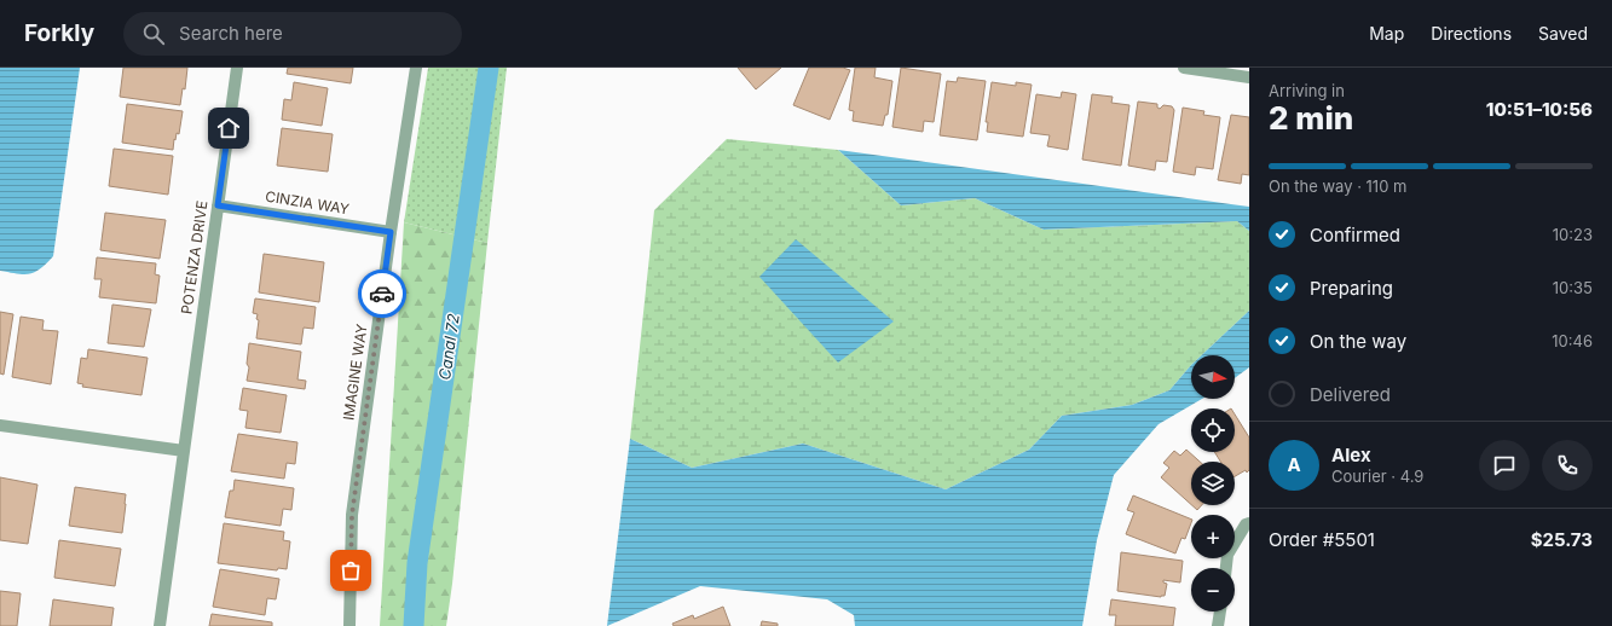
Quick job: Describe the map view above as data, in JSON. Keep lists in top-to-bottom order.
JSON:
{
  "streets": {
    "street": ["CINZIA WAY", "POTENZA DRIVE", "IMAGINE WAY"]
  },
  "crossings": [
    ["CINZIA WAY", "POTENZA DRIVE"],
    ["CINZIA WAY", "IMAGINE WAY"]
  ],
  "water": ["Canal 72"],
  "north": "right",
  "page": {
    "header": "Forkly",
    "search": "Search here",
    "nav": ["Map", "Directions", "Saved"],
    "heading": ["2 min", "Arriving in", "10:51–10:56"],
    "panel": [
      "Alex",
      "Courier · 4.9",
      "Order #5501",
      "$25.73"
    ],
    "bar": "On the way · 110 m",
    "list": [
      ["Confirmed", "10:23"],
      ["Preparing", "10:35"],
      ["On the way", "10:46"],
      "Delivered"
    ],
    "map_buttons": ["+", "−"],
    "round": "A"
  }
}
